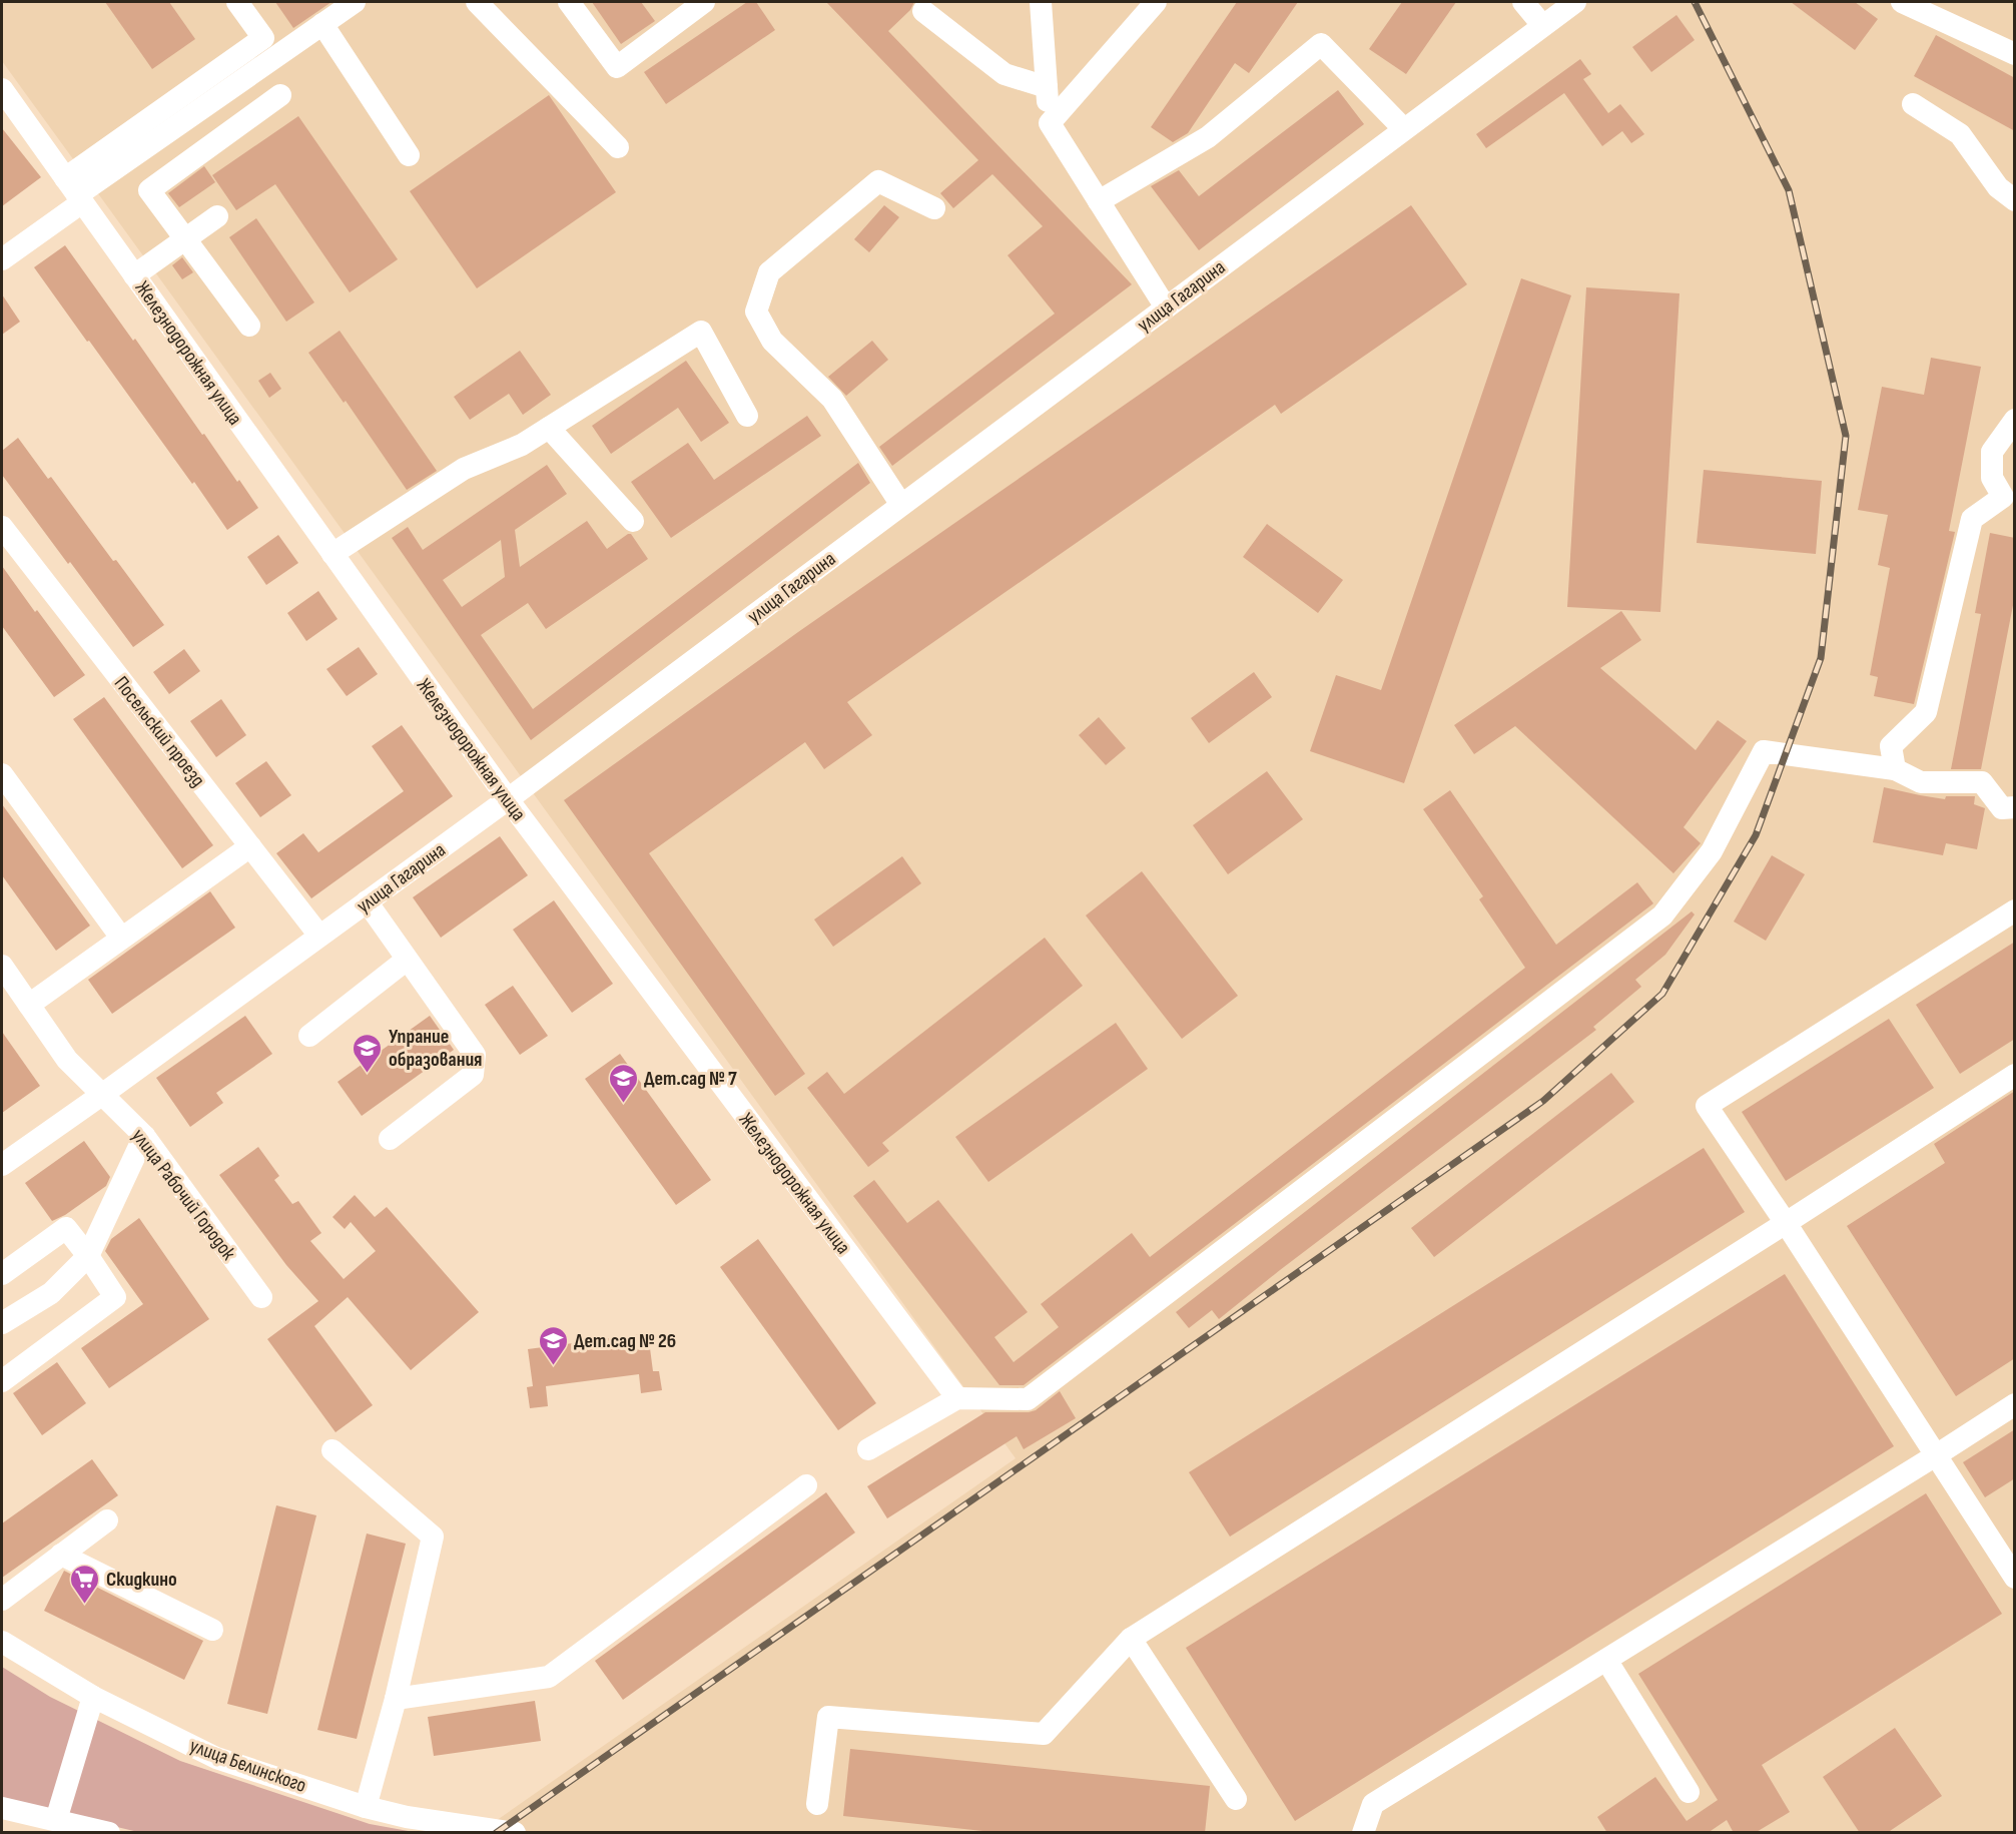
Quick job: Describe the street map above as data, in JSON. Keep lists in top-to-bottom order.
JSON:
{
  "streets": {
    "street": [
      "улица Гагарина",
      "Железнодорожная улица",
      "Посельский проезд",
      "улица Рабочий Городок",
      "улица Белинского"
    ]
  },
  "crossings": [
    ["улица Гагарина", "Железнодорожная улица"],
    ["улица Гагарина", "Посельский проезд"],
    ["улица Гагарина", "улица Рабочий Городок"]
  ],
  "places": {
    "school or university": ["Упрание образования", "Дет.сад № 7", "Дет.сад № 26"],
    "supermarket": ["Скидкино"]
  }
}
